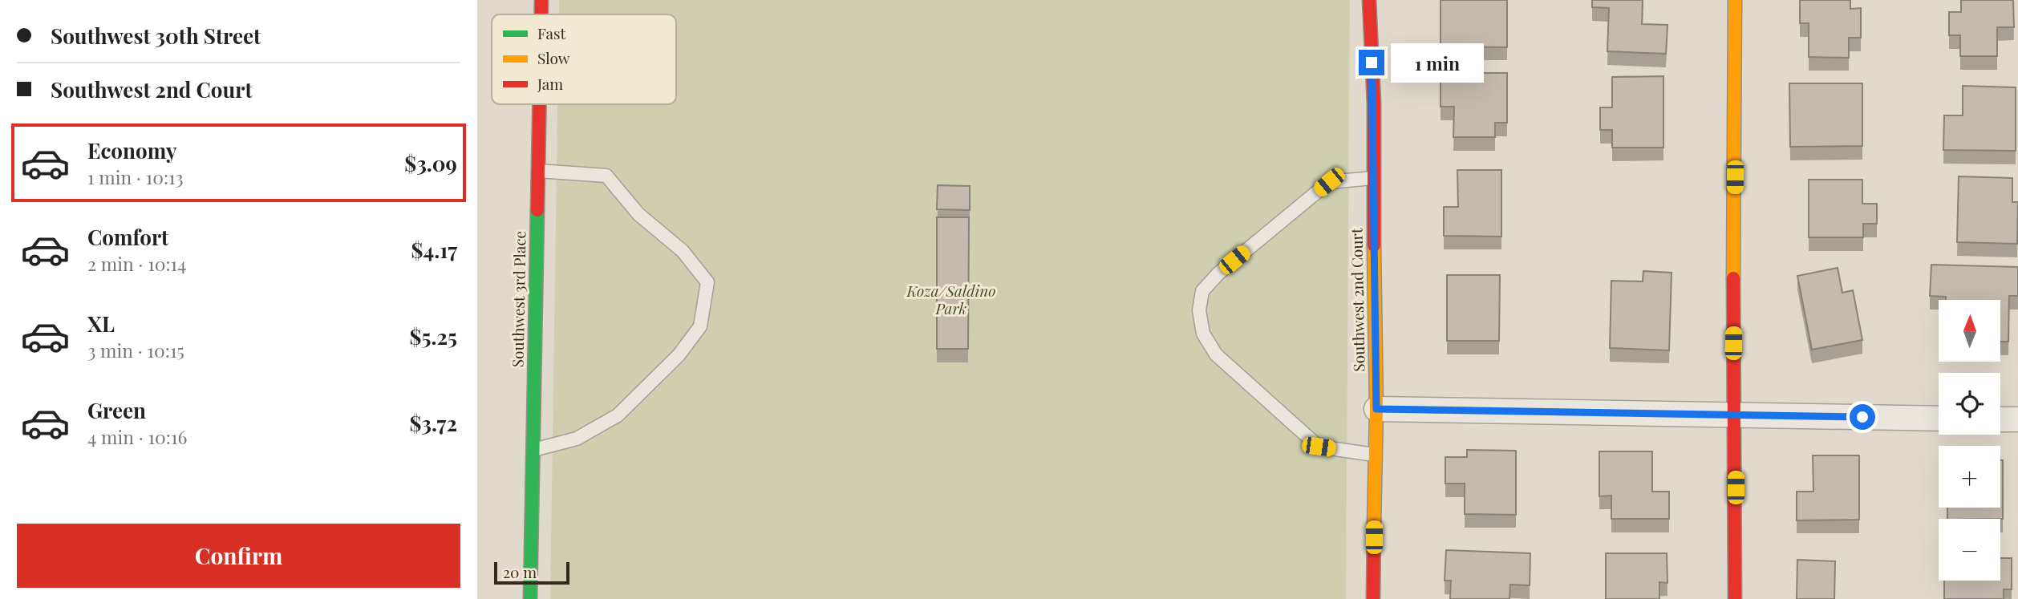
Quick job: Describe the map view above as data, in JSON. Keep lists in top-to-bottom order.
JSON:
{
  "streets": {
    "street": ["Southwest 3rd Place", "Southwest 2nd Court"]
  },
  "parks": ["Koza/Saldino Park"],
  "legend": ["Fast", "Slow", "Jam"],
  "scale_bar": "20 m",
  "north": "top",
  "page": {
    "banner": ["Southwest 30th Street", "Southwest 2nd Court"],
    "bubble": "1 min",
    "list": [
      {
        "name": "Economy",
        "note": "1 min · 10:13",
        "value": "$3.09"
      },
      {
        "name": "Comfort",
        "note": "2 min · 10:14",
        "value": "$4.17"
      },
      {
        "name": "XL",
        "note": "3 min · 10:15",
        "value": "$5.25"
      },
      {
        "name": "Green",
        "note": "4 min · 10:16",
        "value": "$3.72"
      }
    ],
    "map_buttons": ["+", "−"],
    "buttons": "Confirm",
    "scale": "20 m"
  }
}
